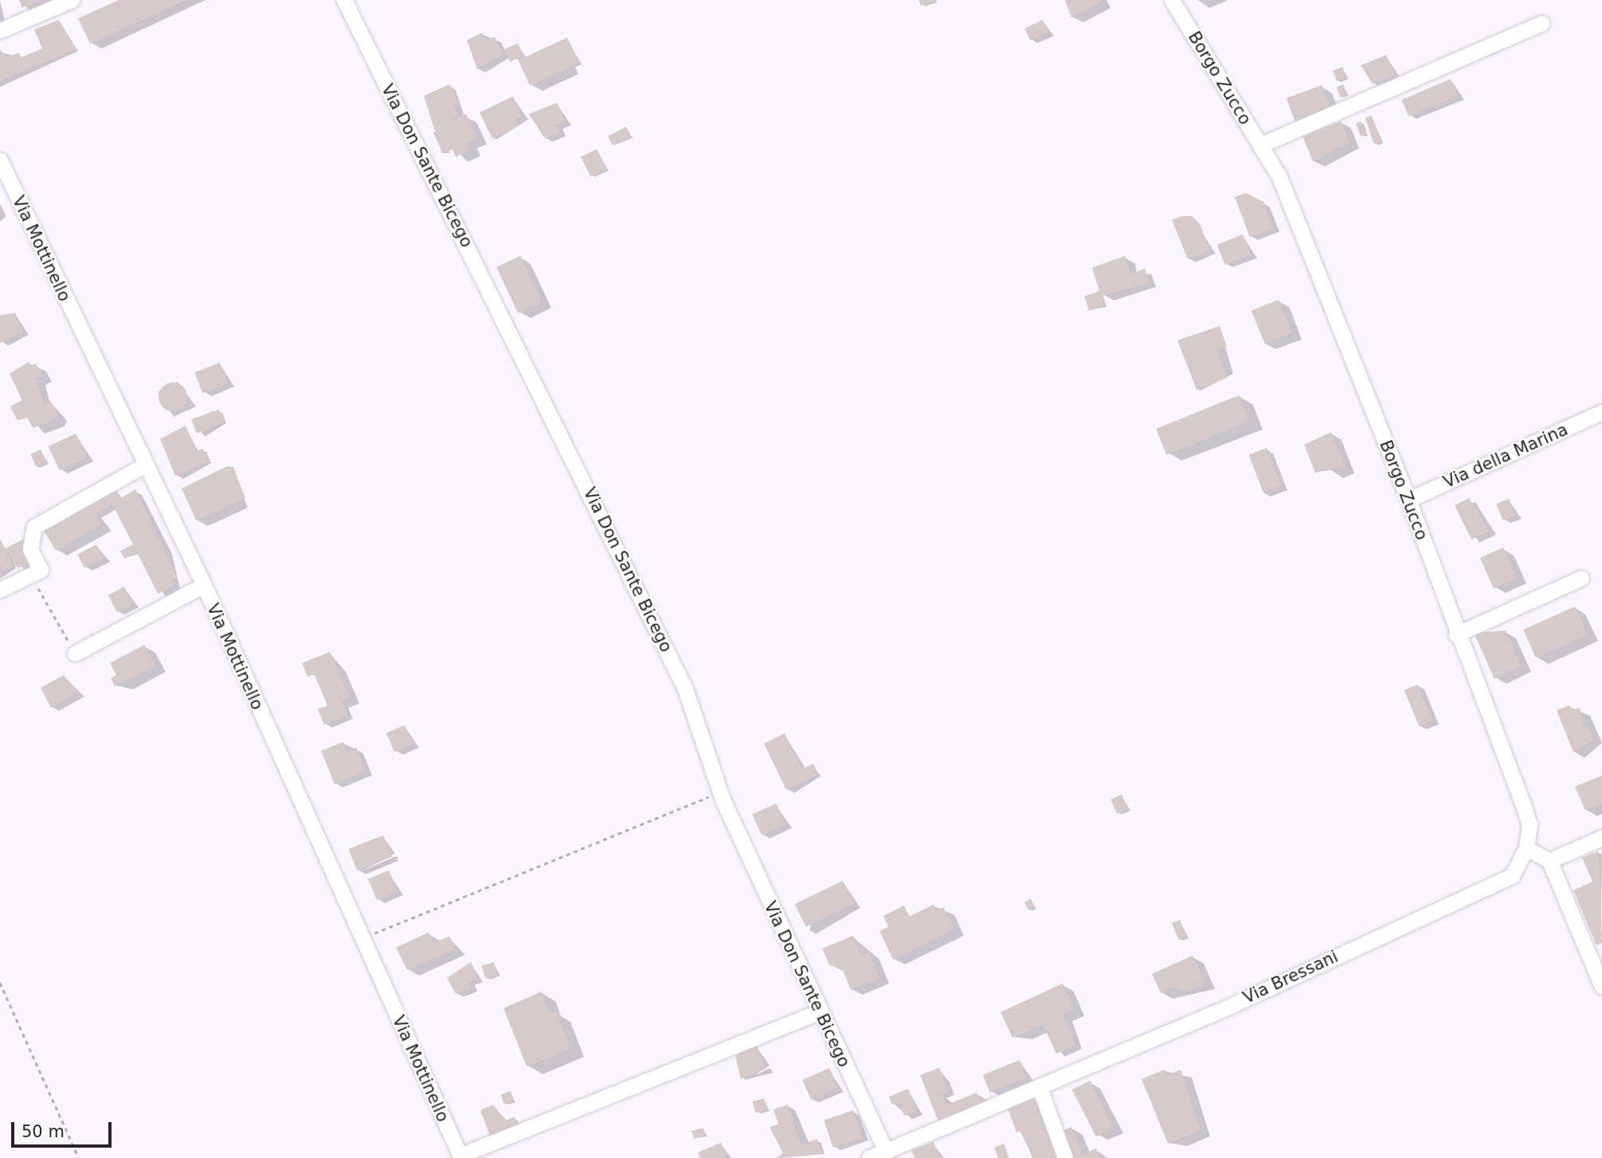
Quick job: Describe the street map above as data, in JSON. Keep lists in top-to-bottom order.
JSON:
{
  "streets": {
    "street": [
      "Borgo Zucco",
      "Via Don Sante Bicego",
      "Via Mottinello",
      "Via della Marina",
      "Via Bressani"
    ]
  },
  "crossings": [
    ["Borgo Zucco", "Via della Marina"],
    ["Borgo Zucco", "Via Bressani"],
    ["Via Don Sante Bicego", "Via Bressani"]
  ],
  "scale_bar": "50 m"
}
